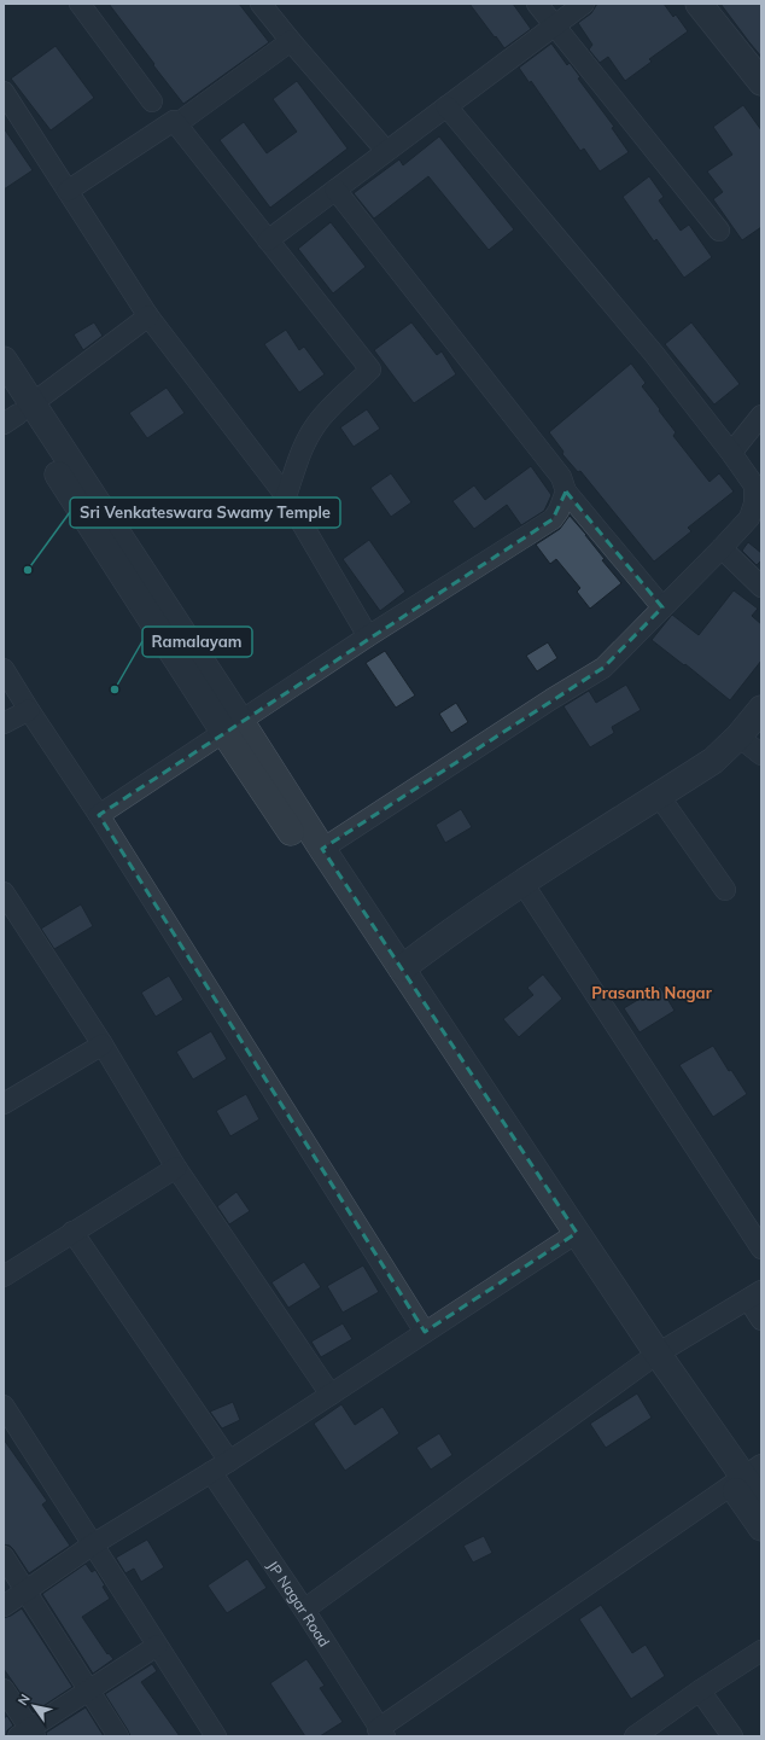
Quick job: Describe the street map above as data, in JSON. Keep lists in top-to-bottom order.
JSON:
{
  "streets": {
    "street": ["JP Nagar Road"]
  },
  "districts": ["Prasanth Nagar"],
  "places": ["Sri Venkateswara Swamy Temple", "Ramalayam"],
  "north": "top left"
}
